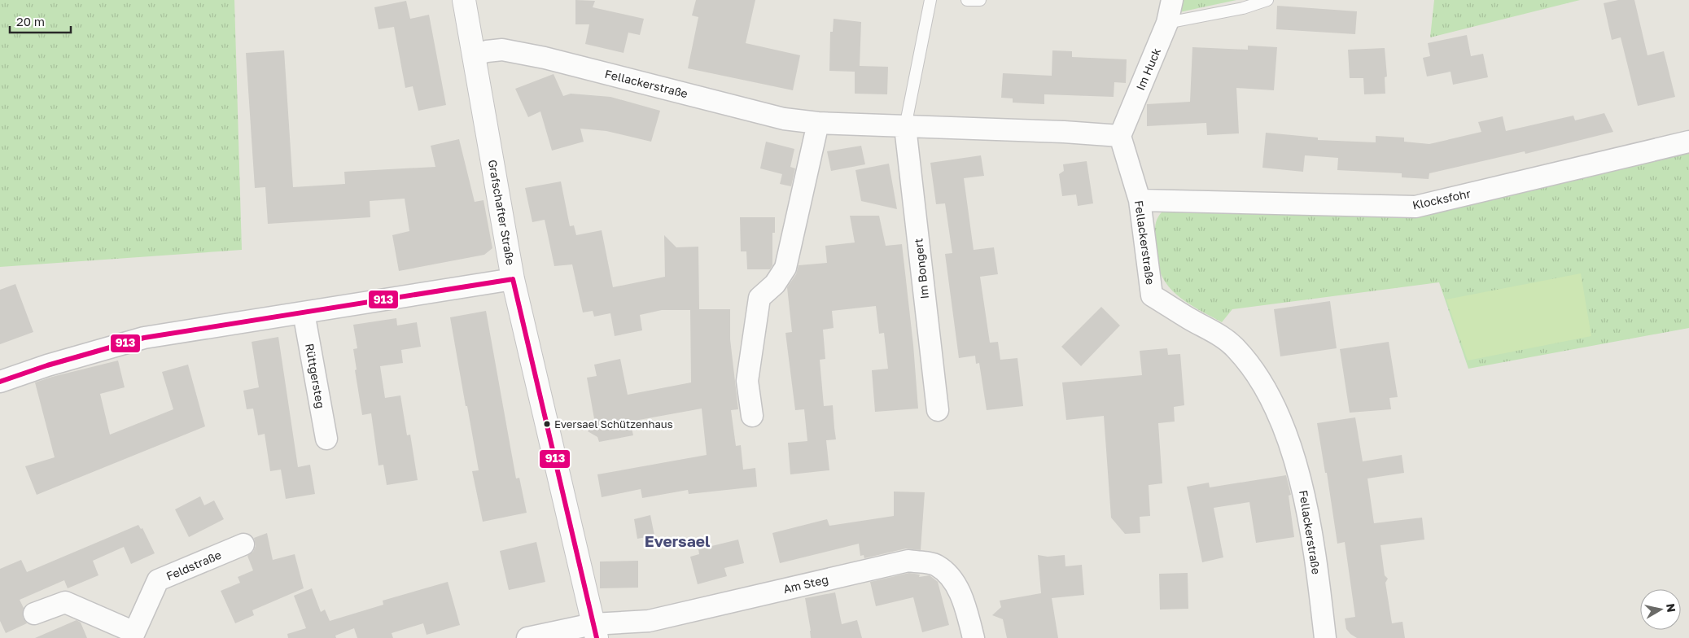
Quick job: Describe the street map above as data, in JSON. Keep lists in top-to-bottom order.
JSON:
{
  "streets": {
    "street": [
      "Im Huck",
      "Fellackerstraße",
      "Klocksfohr",
      "Grafschafter Straße",
      "Im Bongert",
      "Rüttgersteg",
      "Feldstraße",
      "Am Steg"
    ]
  },
  "crossings": [
    ["Im Huck", "Fellackerstraße"],
    ["Fellackerstraße", "Klocksfohr"],
    ["Fellackerstraße", "Grafschafter Straße"],
    ["Fellackerstraße", "Im Bongert"],
    ["Grafschafter Straße", "Am Steg"]
  ],
  "districts": ["Eversael"],
  "places": ["Eversael Schützenhaus"],
  "lines": ["transit line 913"],
  "scale_bar": "20 m",
  "north": "right"
}
